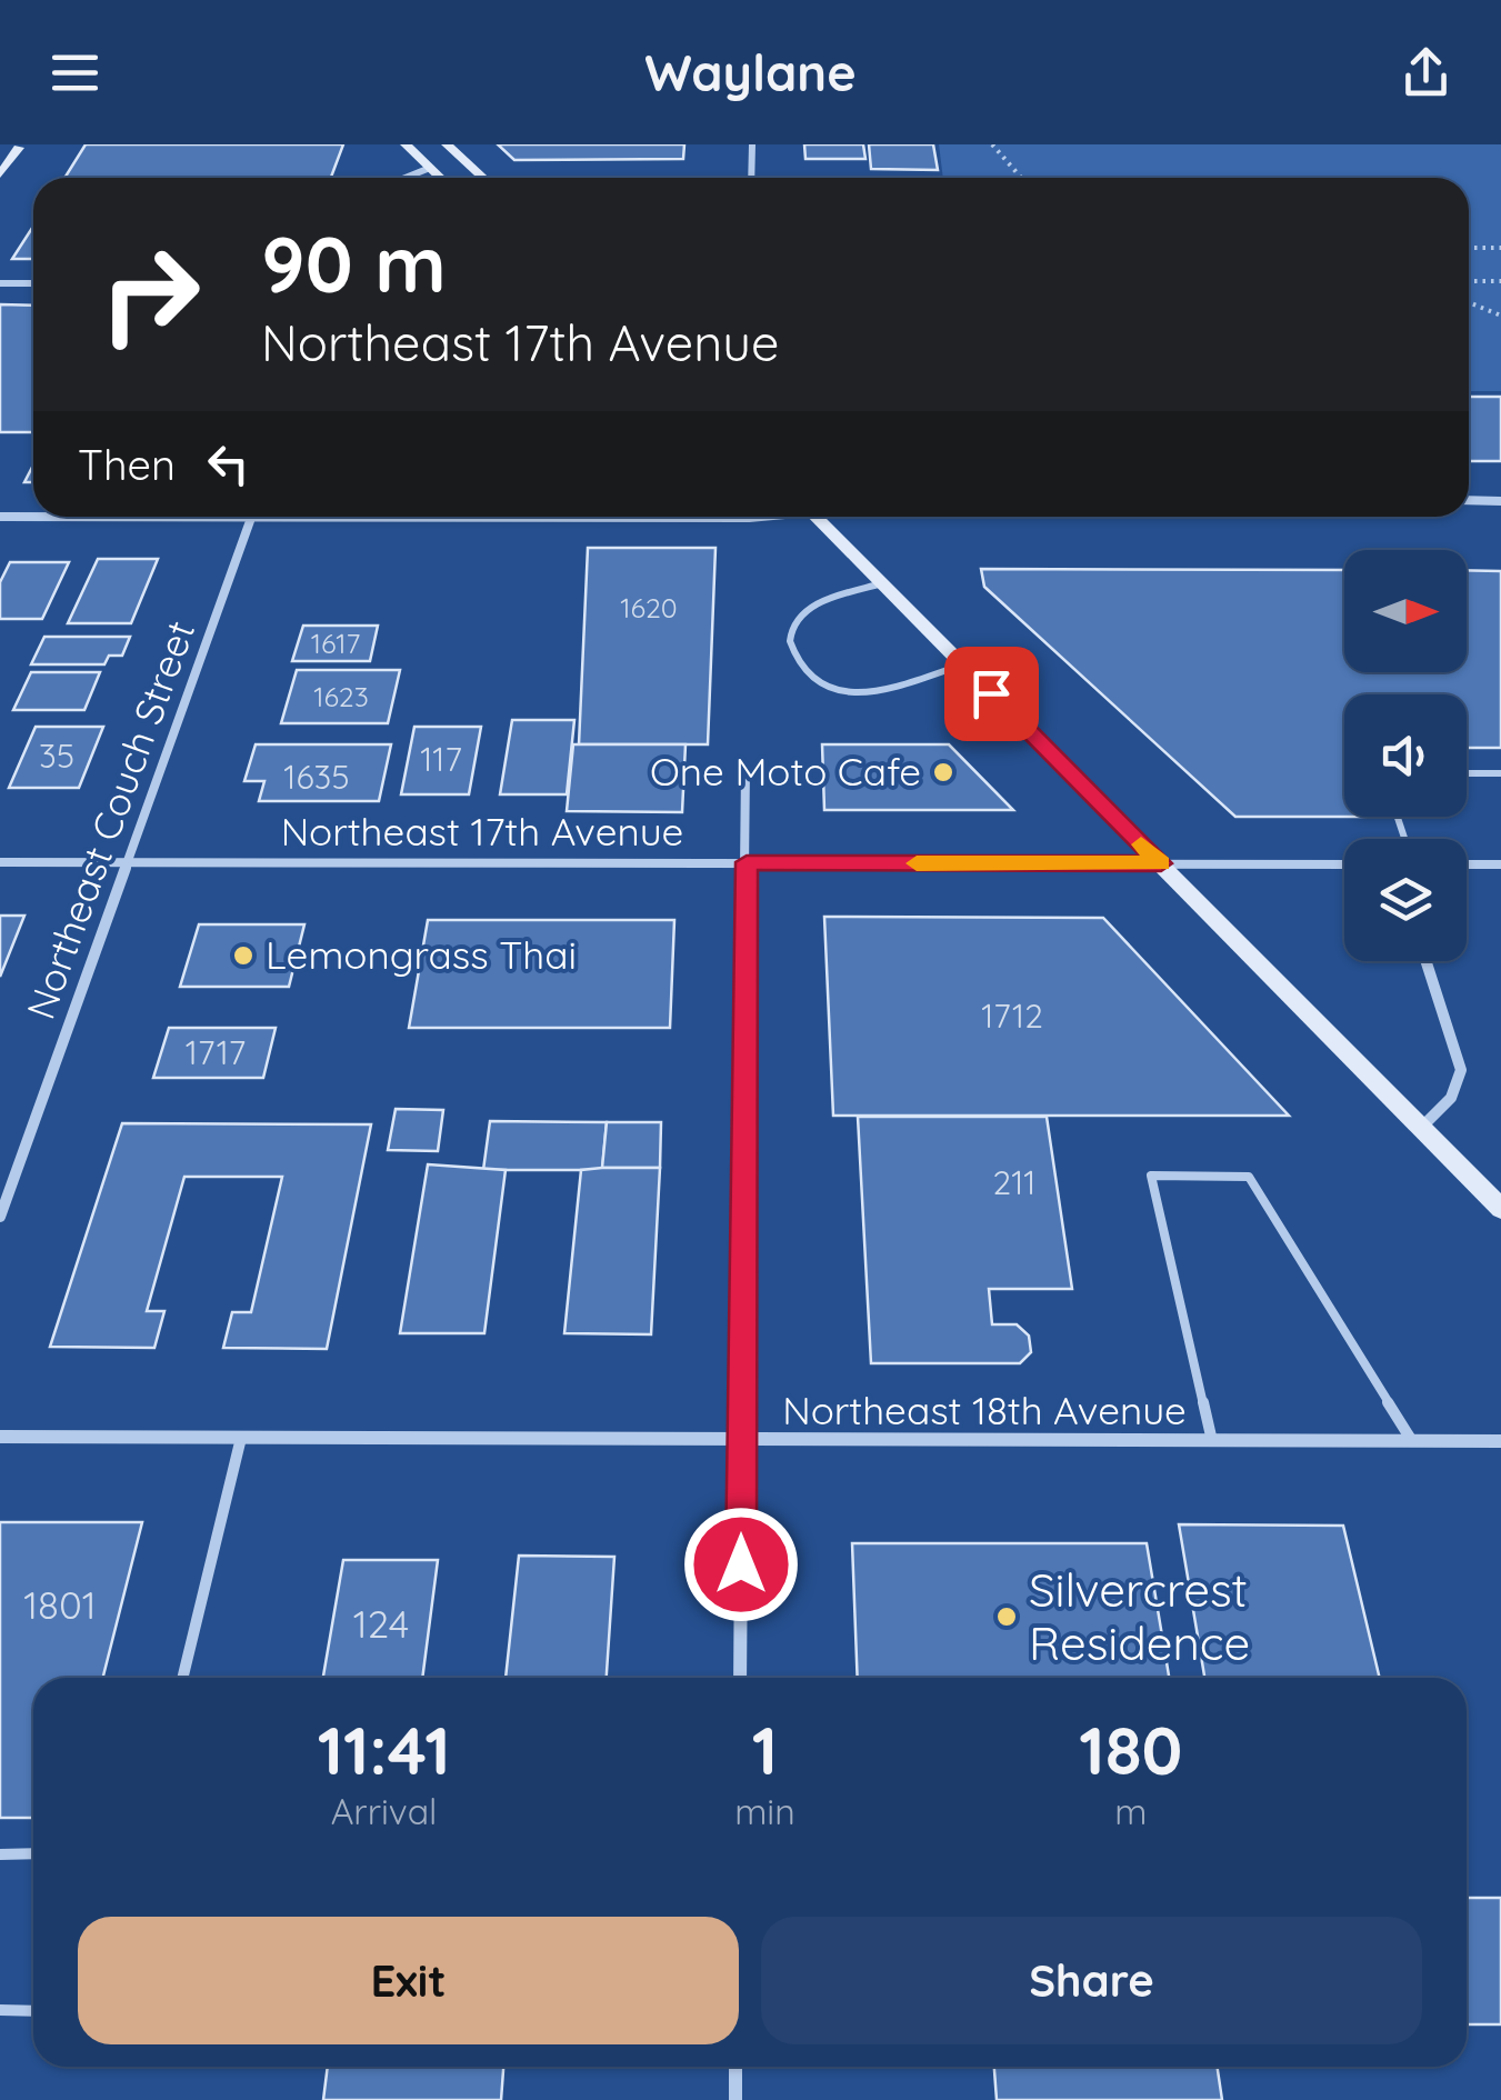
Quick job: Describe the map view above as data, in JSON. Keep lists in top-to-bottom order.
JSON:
{
  "streets": {
    "street": ["Northeast Couch Street", "Northeast 17th Avenue", "Northeast 18th Avenue"]
  },
  "crossings": [
    ["Northeast Couch Street", "Northeast 17th Avenue"]
  ],
  "places": ["One Moto Cafe", "Lemongrass Thai", "Silvercrest Residence"],
  "house_numbers": [
    "1620",
    "1617",
    "1623",
    "35",
    "117",
    "1635",
    "1712",
    "1717",
    "211",
    "1801",
    "124"
  ],
  "north": "right",
  "page": {
    "header": "Waylane",
    "turn": ["90 m", "Northeast 17th Avenue"],
    "then": "Then",
    "eta": [
      "11:41",
      "Arrival",
      "1",
      "min",
      "180",
      "m"
    ],
    "buttons": ["Exit", "Share"]
  }
}
